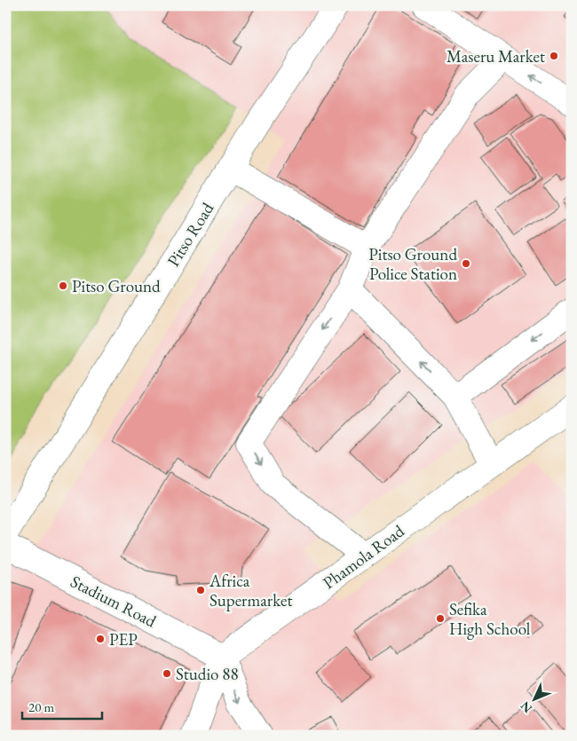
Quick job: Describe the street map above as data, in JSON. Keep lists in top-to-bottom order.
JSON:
{
  "streets": {
    "street": ["Pitso Road", "Phamola Road", "Stadium Road"]
  },
  "crossings": [
    ["Phamola Road", "Stadium Road"]
  ],
  "places": [
    "Maseru Market",
    "Pitso Ground Police Station",
    "Pitso Ground",
    "Africa Supermarket",
    "Sefika High School",
    "PEP",
    "Studio 88"
  ],
  "scale_bar": "20 m",
  "north": "bottom left"
}
